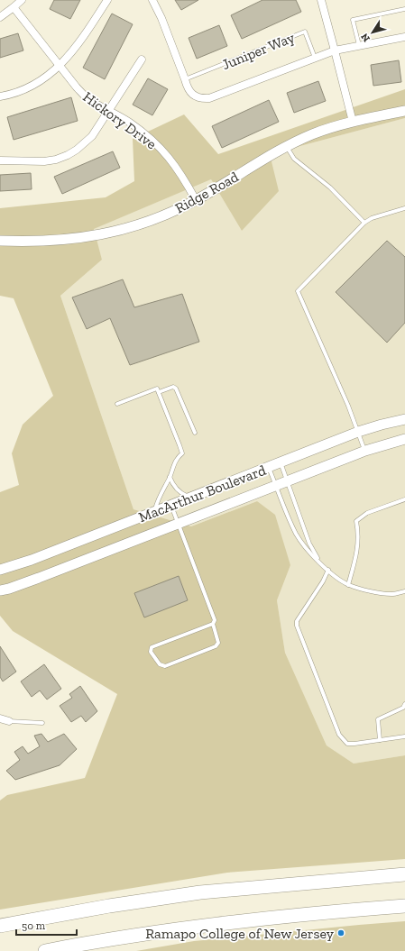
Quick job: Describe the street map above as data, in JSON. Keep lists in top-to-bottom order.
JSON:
{
  "streets": {
    "main road": ["Ridge Road", "MacArthur Boulevard"],
    "street": ["Juniper Way", "Hickory Drive"]
  },
  "crossings": [
    ["Hickory Drive", "Ridge Road"]
  ],
  "places": ["Ramapo College of New Jersey"],
  "scale_bar": "50 m",
  "north": "bottom left"
}
